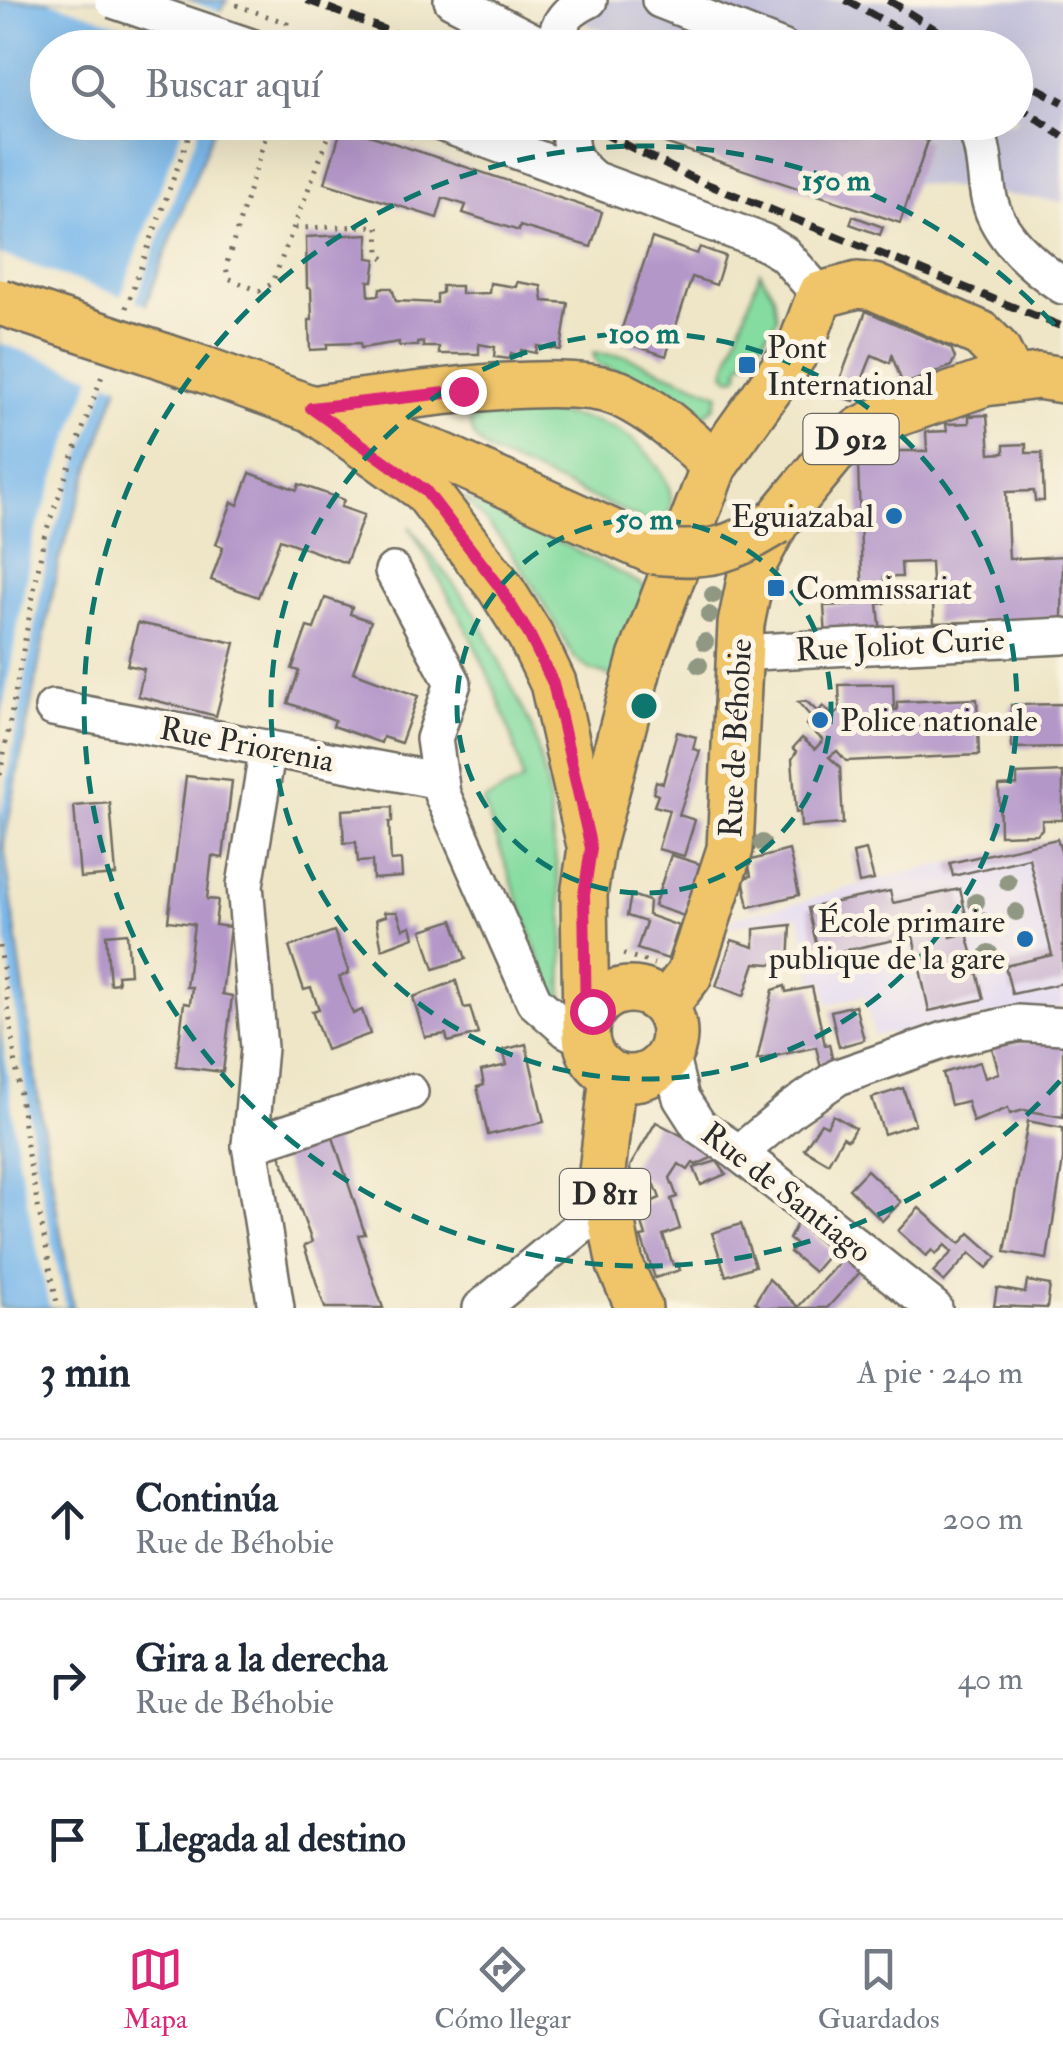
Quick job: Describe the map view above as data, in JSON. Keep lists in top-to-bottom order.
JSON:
{
  "streets": {
    "main road": ["D 912", "Rue de Béhobie", "D 811"],
    "street": ["Rue Joliot Curie", "Rue Priorenia", "Rue de Santiago"]
  },
  "crossings": [
    ["Rue Joliot Curie", "Rue de Béhobie"]
  ],
  "places": {
    "transit": ["Pont International", "Commissariat"],
    "other": ["Eguiazabal", "Police nationale", "École primaire publique de la gare"]
  },
  "page": {
    "search": "Buscar aquí",
    "heading": ["3 min", "A pie · 240 m"],
    "list": [
      ["Continúa", "Rue de Béhobie", "200 m"],
      ["Gira a la derecha", "Rue de Béhobie", "40 m"],
      "Llegada al destino"
    ],
    "nav": ["Mapa", "Cómo llegar", "Guardados"]
  },
  "rings": ["150 m", "100 m", "50 m"]
}
